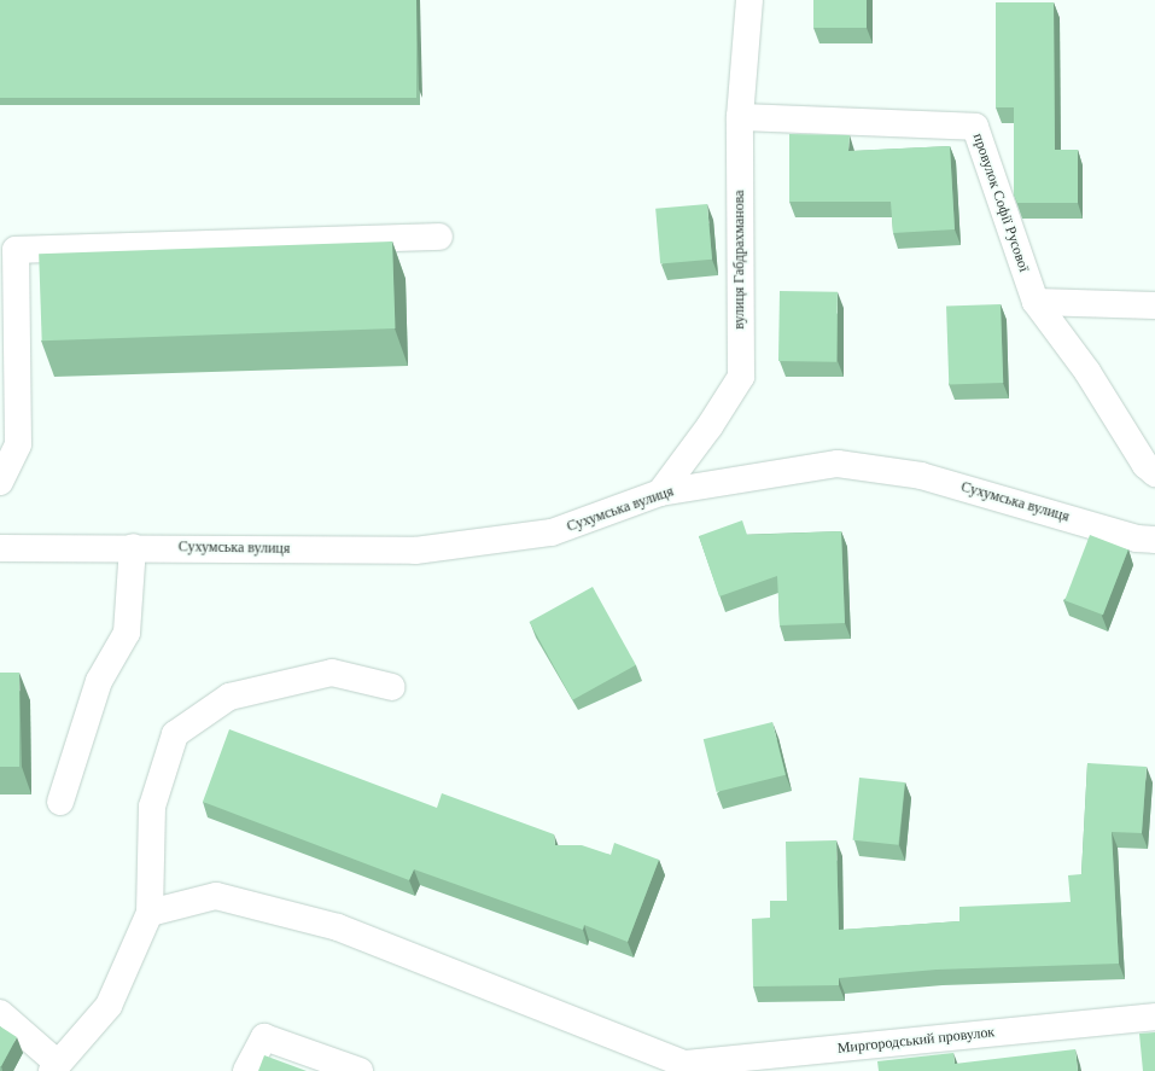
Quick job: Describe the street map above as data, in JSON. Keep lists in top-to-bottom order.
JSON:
{
  "streets": {
    "street": [
      "провулок Софії Русової",
      "вулиця Габдрахманова",
      "Сухумська вулиця",
      "Миргородський провулок"
    ]
  },
  "crossings": [
    ["провулок Софії Русової", "вулиця Габдрахманова"],
    ["вулиця Габдрахманова", "Сухумська вулиця"]
  ]
}
